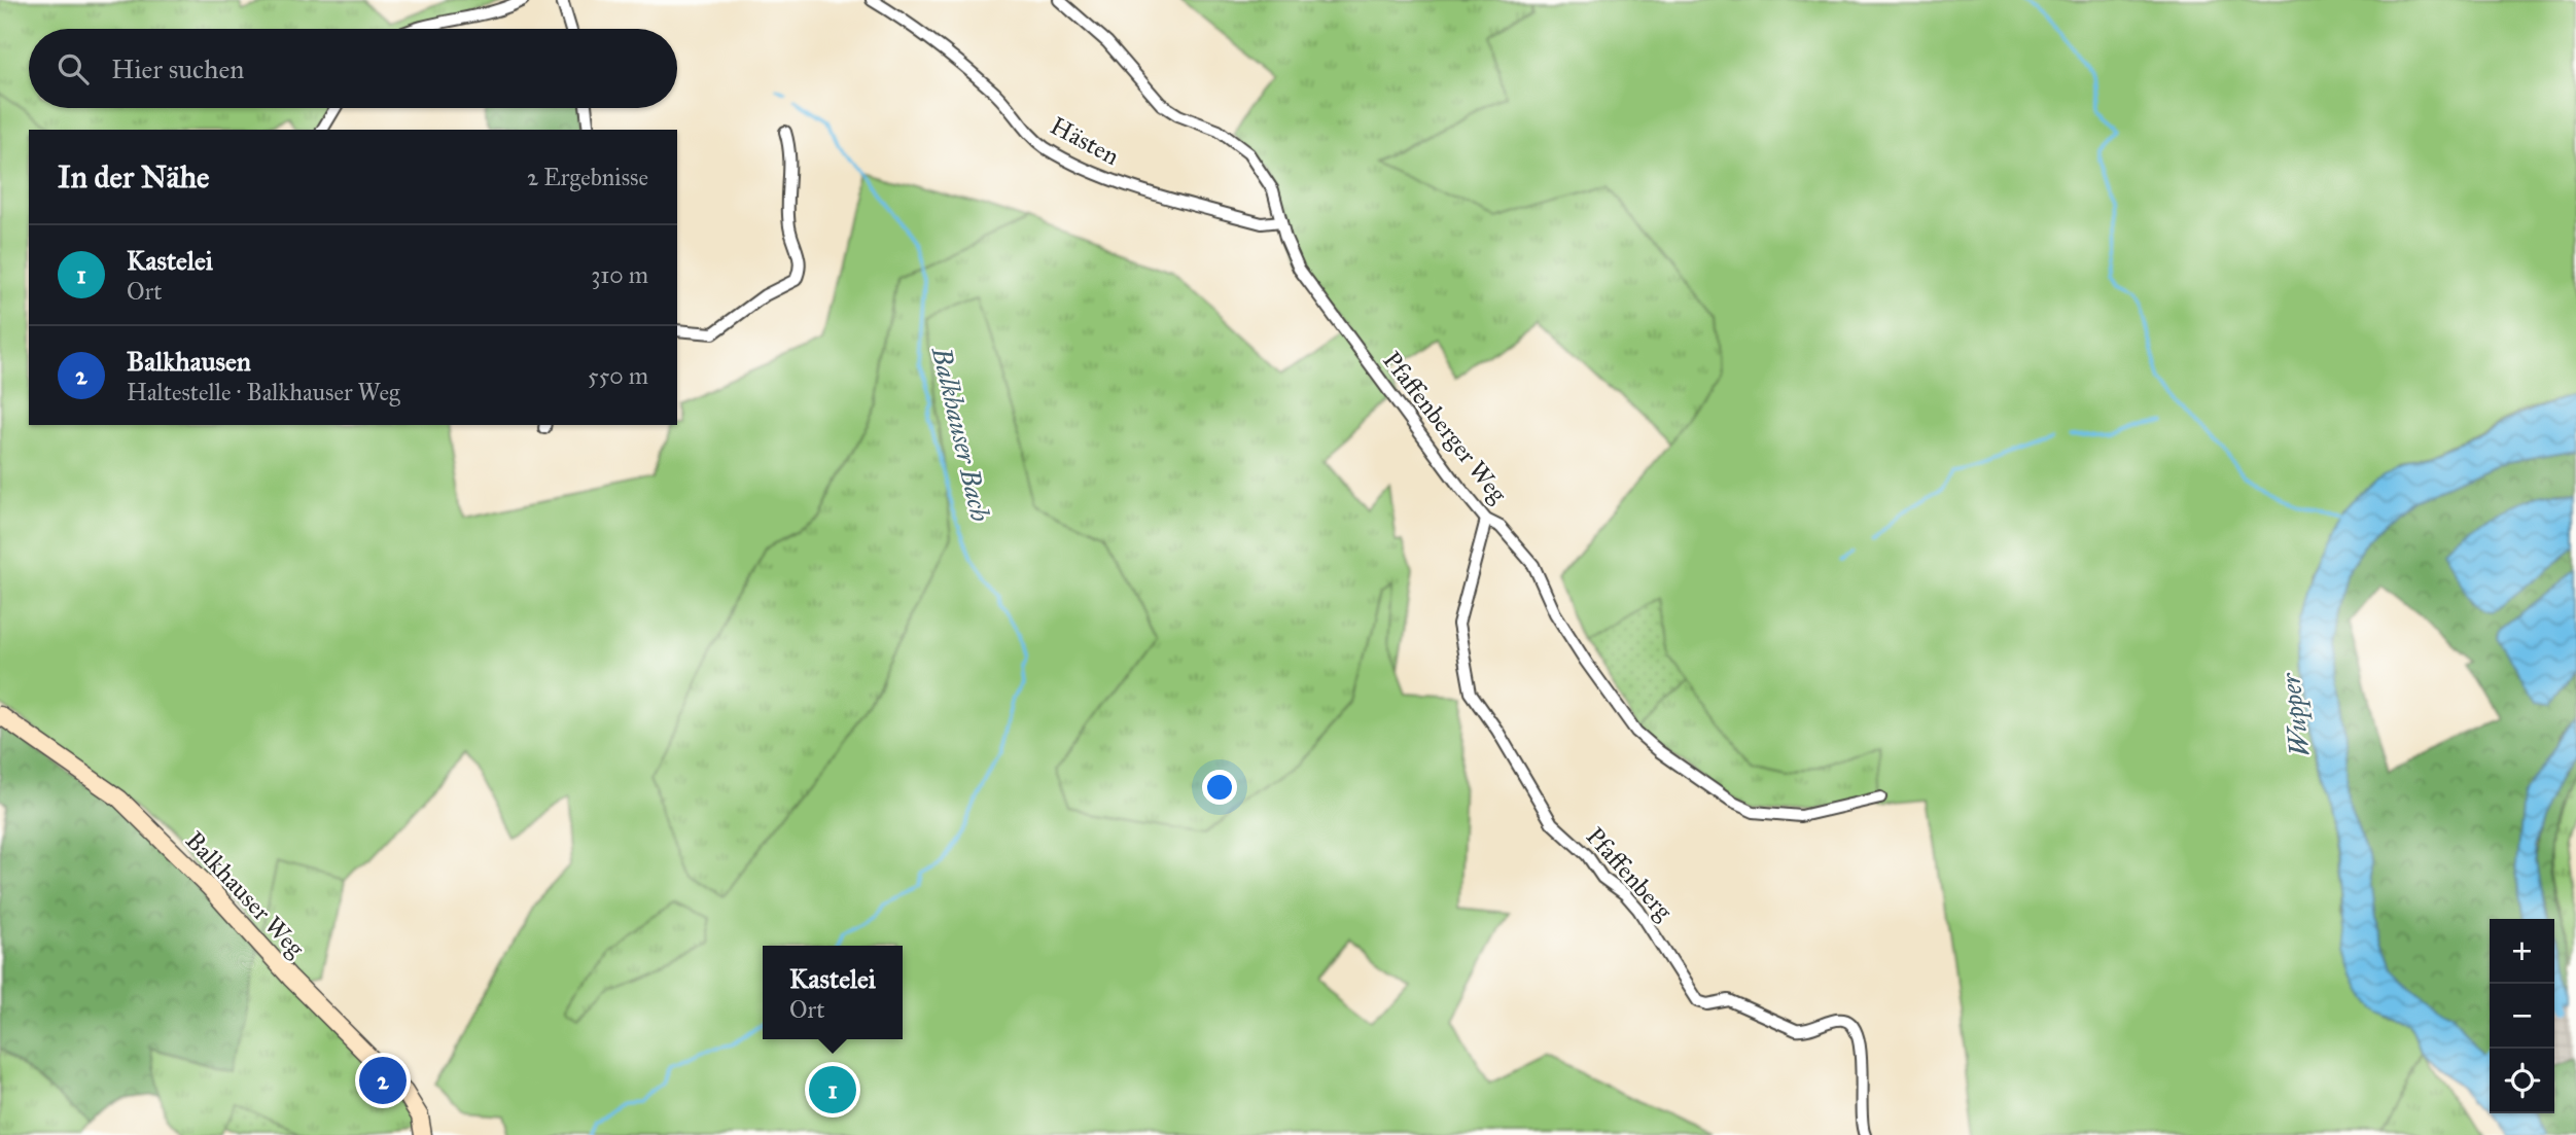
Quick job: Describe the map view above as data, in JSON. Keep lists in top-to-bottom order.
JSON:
{
  "streets": {
    "main road": ["Balkhauser Weg"],
    "street": ["Hästen", "Pfaffenberger Weg", "Pfaffenberg"]
  },
  "crossings": [
    ["Hästen", "Pfaffenberger Weg"],
    ["Pfaffenberger Weg", "Pfaffenberg"]
  ],
  "water": ["Balkhauser Bach", "Wupper"],
  "page": {
    "search": "Hier suchen",
    "heading": ["In der Nähe", "2 Ergebnisse"],
    "list": [
      {
        "mark": "1",
        "name": "Kastelei",
        "note": "Ort",
        "value": "310 m"
      },
      {
        "mark": "2",
        "name": "Balkhausen",
        "note": "Haltestelle · Balkhauser Weg",
        "value": "550 m"
      }
    ],
    "map_buttons": ["+", "−"],
    "popup": ["Kastelei", "Ort"],
    "pins": ["2", "1"]
  }
}
